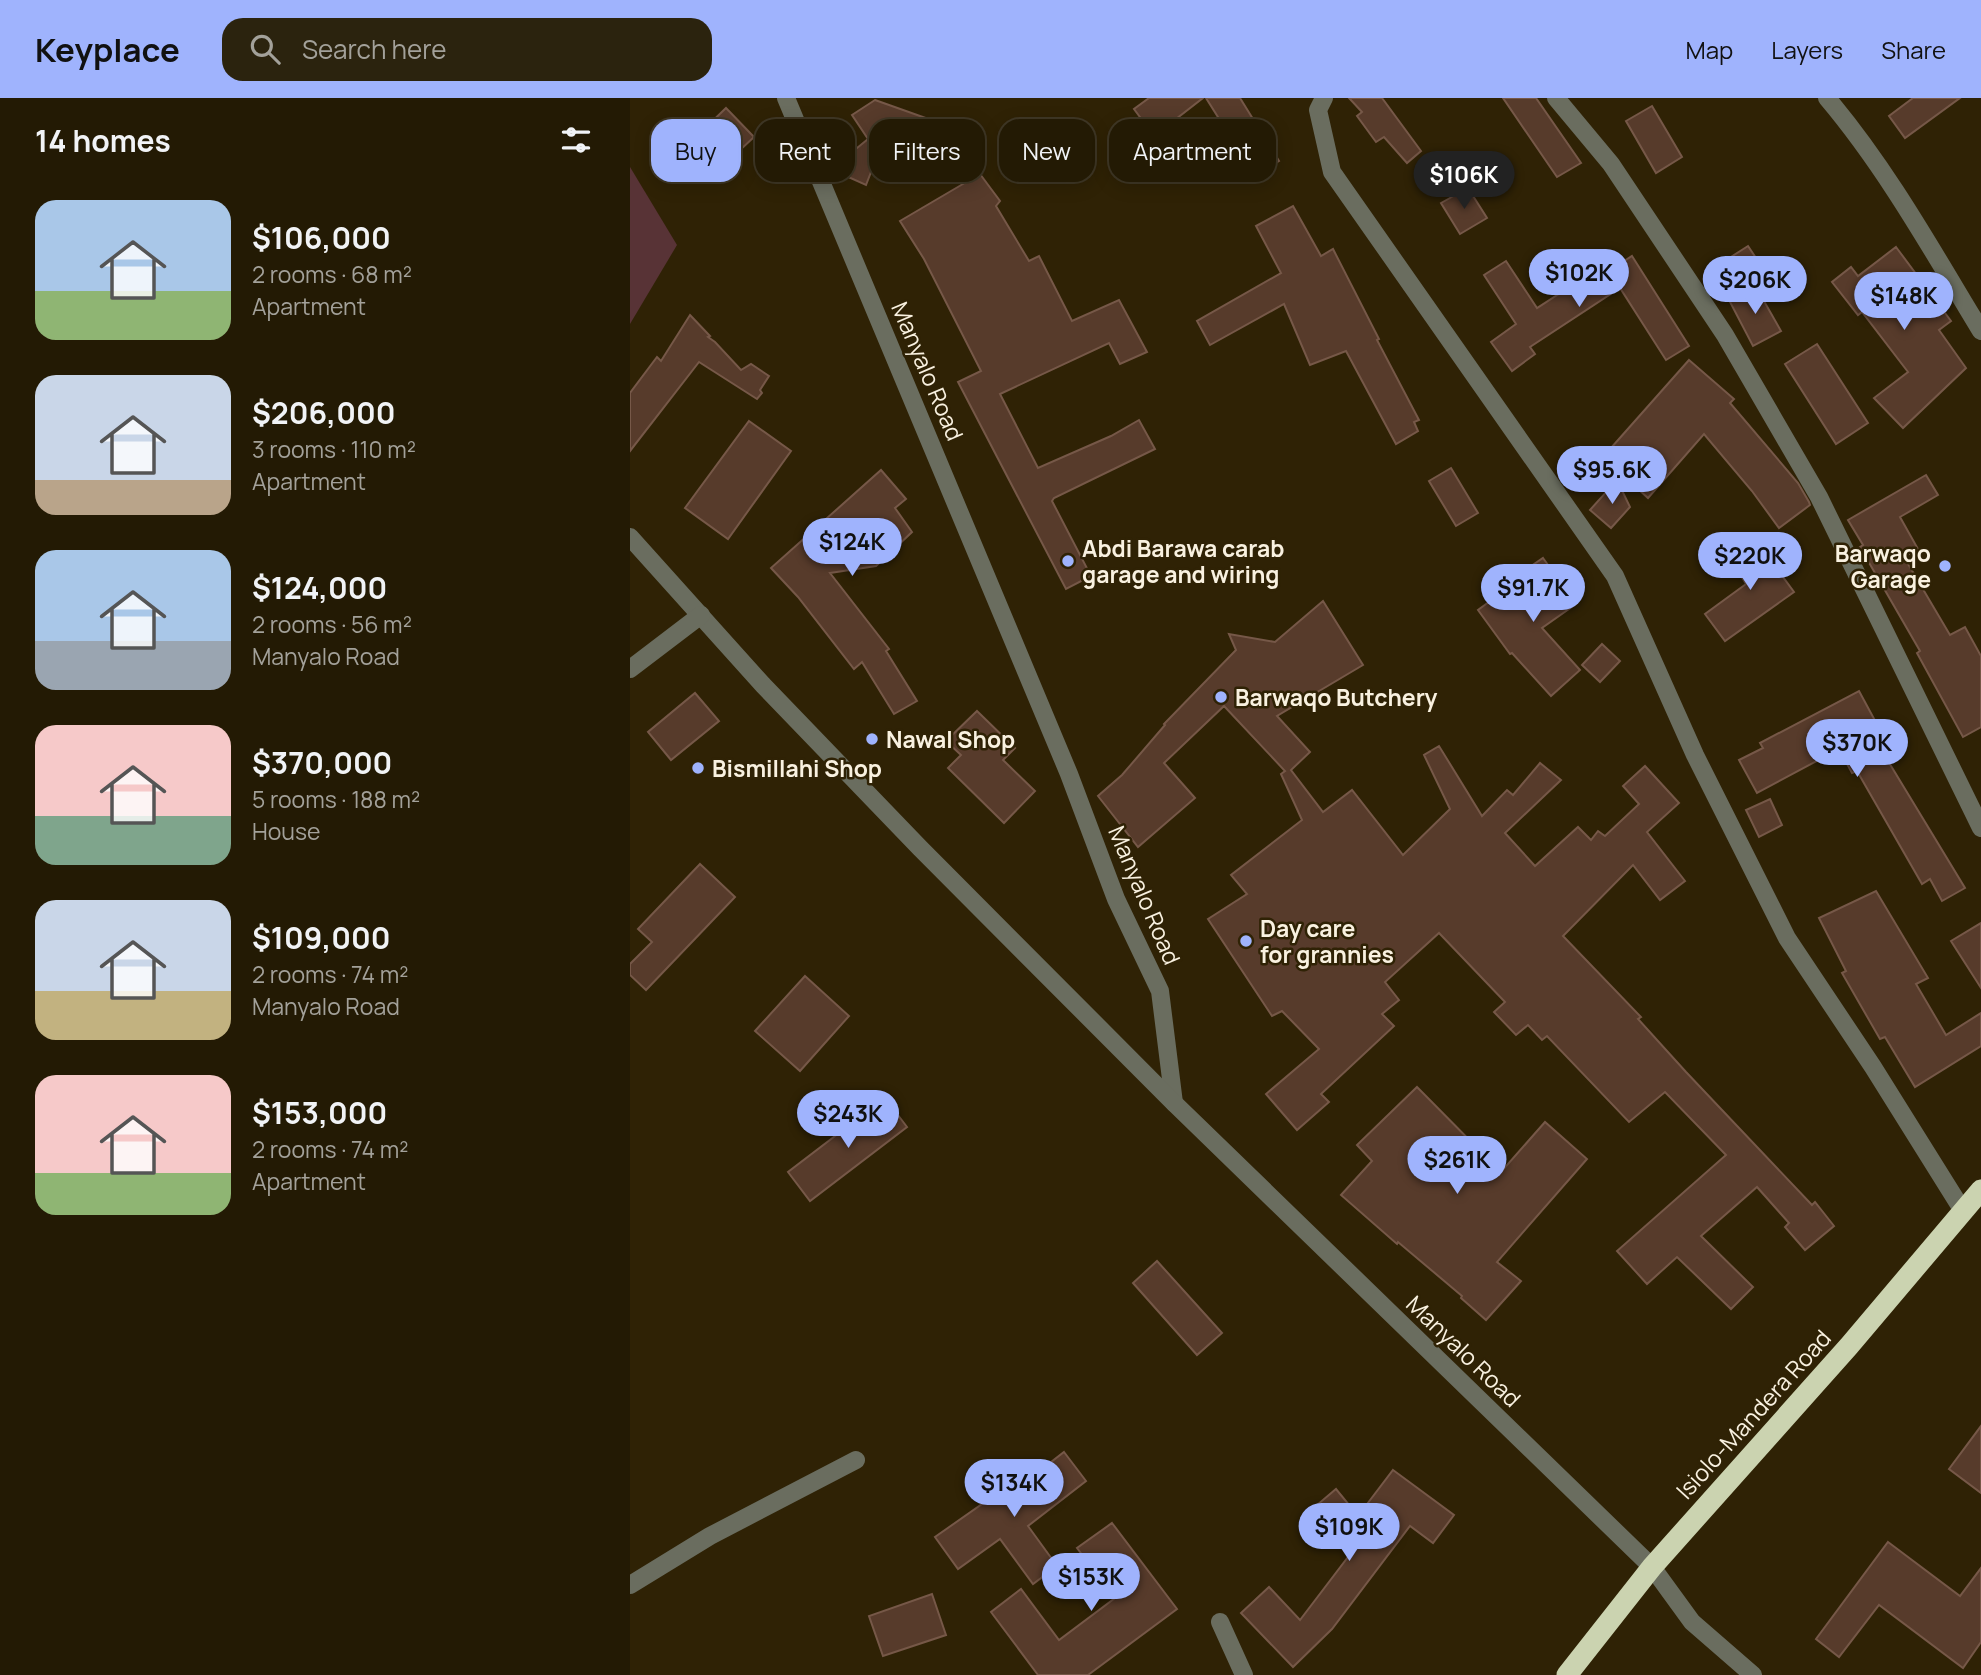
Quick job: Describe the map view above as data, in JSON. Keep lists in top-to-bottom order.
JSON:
{
  "streets": {
    "highway": ["Isiolo-Mandera Road"],
    "street": ["Manyalo Road"]
  },
  "crossings": [
    ["Manyalo Road", "Isiolo-Mandera Road"]
  ],
  "places": [
    "Abdi Barawa carab garage and wiring",
    "Barwaqo Garage",
    "Barwaqo Butchery",
    "Nawal Shop",
    "Bismillahi Shop",
    "Day care for grannies"
  ],
  "page": {
    "header": "Keyplace",
    "search": "Search here",
    "nav": ["Map", "Layers", "Share"],
    "heading": "14 homes",
    "chip": [
      "Buy",
      "Rent",
      "Filters",
      "New",
      "Apartment"
    ],
    "price": [
      "$106K",
      "$102K",
      "$206K",
      "$148K",
      "$95.6K",
      "$124K",
      "$220K",
      "$91.7K",
      "$370K",
      "$243K",
      "$261K",
      "$134K",
      "$109K",
      "$153K"
    ],
    "list": [
      {
        "name": "$106,000",
        "note": "2 rooms · 68 m² · Apartment"
      },
      {
        "name": "$206,000",
        "note": "3 rooms · 110 m² · Apartment"
      },
      {
        "name": "$124,000",
        "note": "2 rooms · 56 m² · Manyalo Road"
      },
      {
        "name": "$370,000",
        "note": "5 rooms · 188 m² · House"
      },
      {
        "name": "$109,000",
        "note": "2 rooms · 74 m² · Manyalo Road"
      },
      {
        "name": "$153,000",
        "note": "2 rooms · 74 m² · Apartment"
      }
    ]
  }
}
